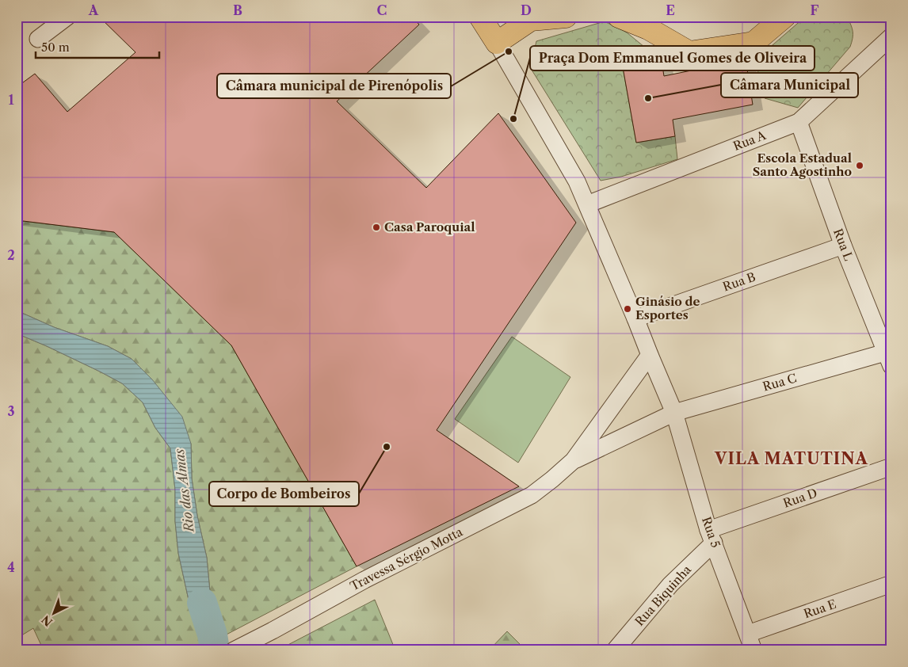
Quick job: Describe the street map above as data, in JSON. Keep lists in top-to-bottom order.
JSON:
{
  "streets": {
    "street": [
      "Rua A",
      "Rua L",
      "Rua B",
      "Rua C",
      "Rua D",
      "Rua 5",
      "Travessa Sérgio Motta",
      "Rua Biquinha",
      "Rua E"
    ]
  },
  "crossings": [
    ["Rua A", "Rua L"],
    ["Rua A", "Rua 5"],
    ["Rua L", "Rua B"],
    ["Rua L", "Rua C"],
    ["Rua B", "Rua 5"],
    ["Rua C", "Rua 5"],
    ["Rua C", "Travessa Sérgio Motta"],
    ["Rua D", "Rua 5"],
    ["Rua D", "Rua Biquinha"],
    ["Rua 5", "Rua Biquinha"],
    ["Rua 5", "Rua E"]
  ],
  "districts": ["VILA MATUTINA"],
  "water": ["Rio das Almas"],
  "places": [
    "Câmara municipal de Pirenópolis",
    "Câmara Municipal",
    "Praça Dom Emmanuel Gomes de Oliveira",
    "Escola Estadual Santo Agostinho",
    "Casa Paroquial",
    "Ginásio de Esportes",
    "Corpo de Bombeiros"
  ],
  "scale_bar": "50 m",
  "north": "bottom left",
  "grid": {
    "columns": [
      "A",
      "B",
      "C",
      "D",
      "E",
      "F"
    ],
    "rows": [
      "1",
      "2",
      "3",
      "4"
    ]
  }
}
